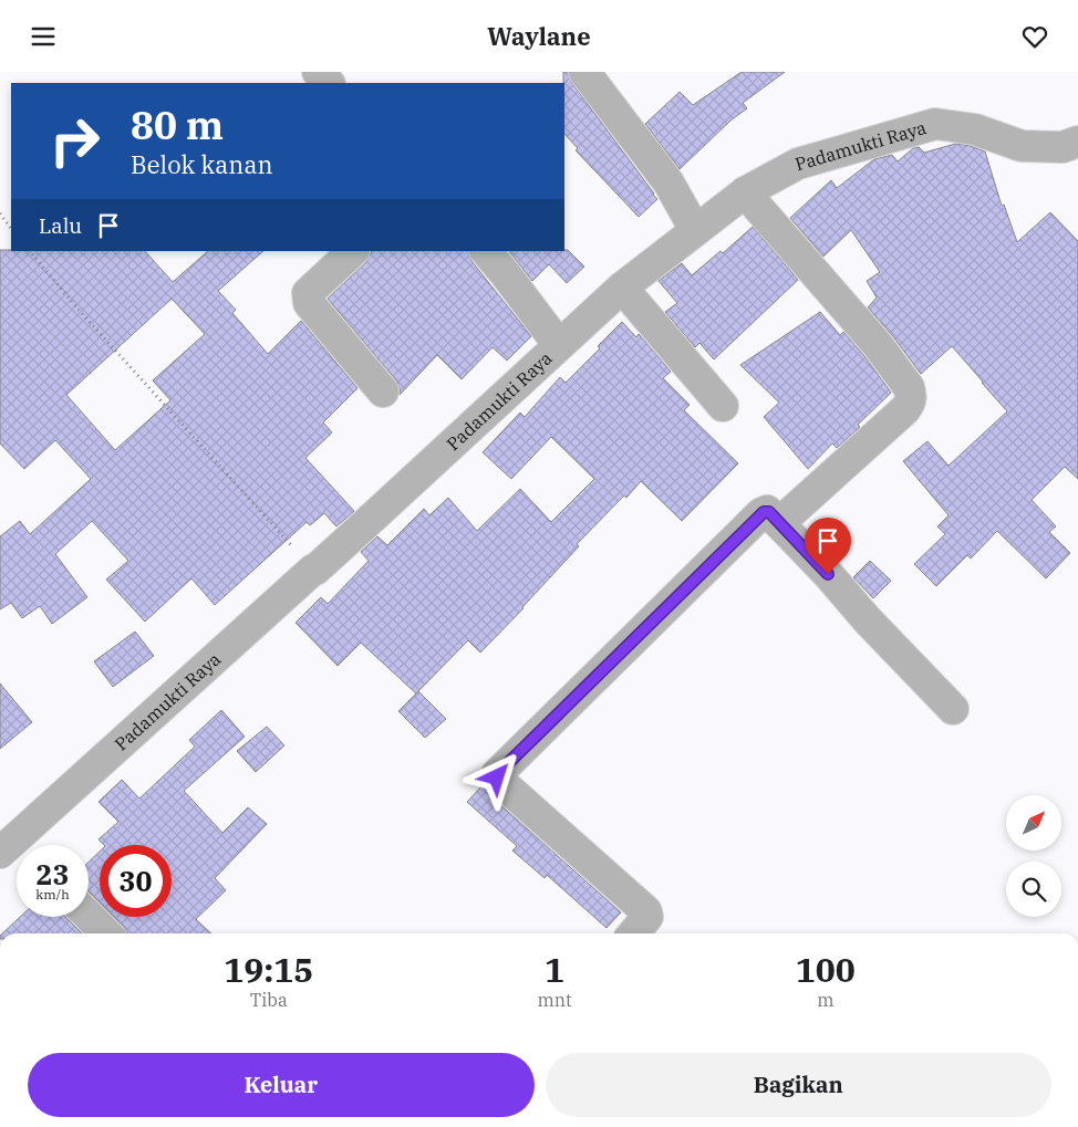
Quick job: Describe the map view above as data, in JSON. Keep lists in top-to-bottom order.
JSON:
{
  "streets": {
    "street": ["Padamukti Raya"]
  },
  "north": "top right",
  "page": {
    "header": "Waylane",
    "turn": ["80 m", "Belok kanan"],
    "then": "Lalu",
    "speed": "23 km/h",
    "limit": "30",
    "eta": [
      "19:15",
      "Tiba",
      "1",
      "mnt",
      "100",
      "m"
    ],
    "buttons": ["Keluar", "Bagikan"]
  }
}
